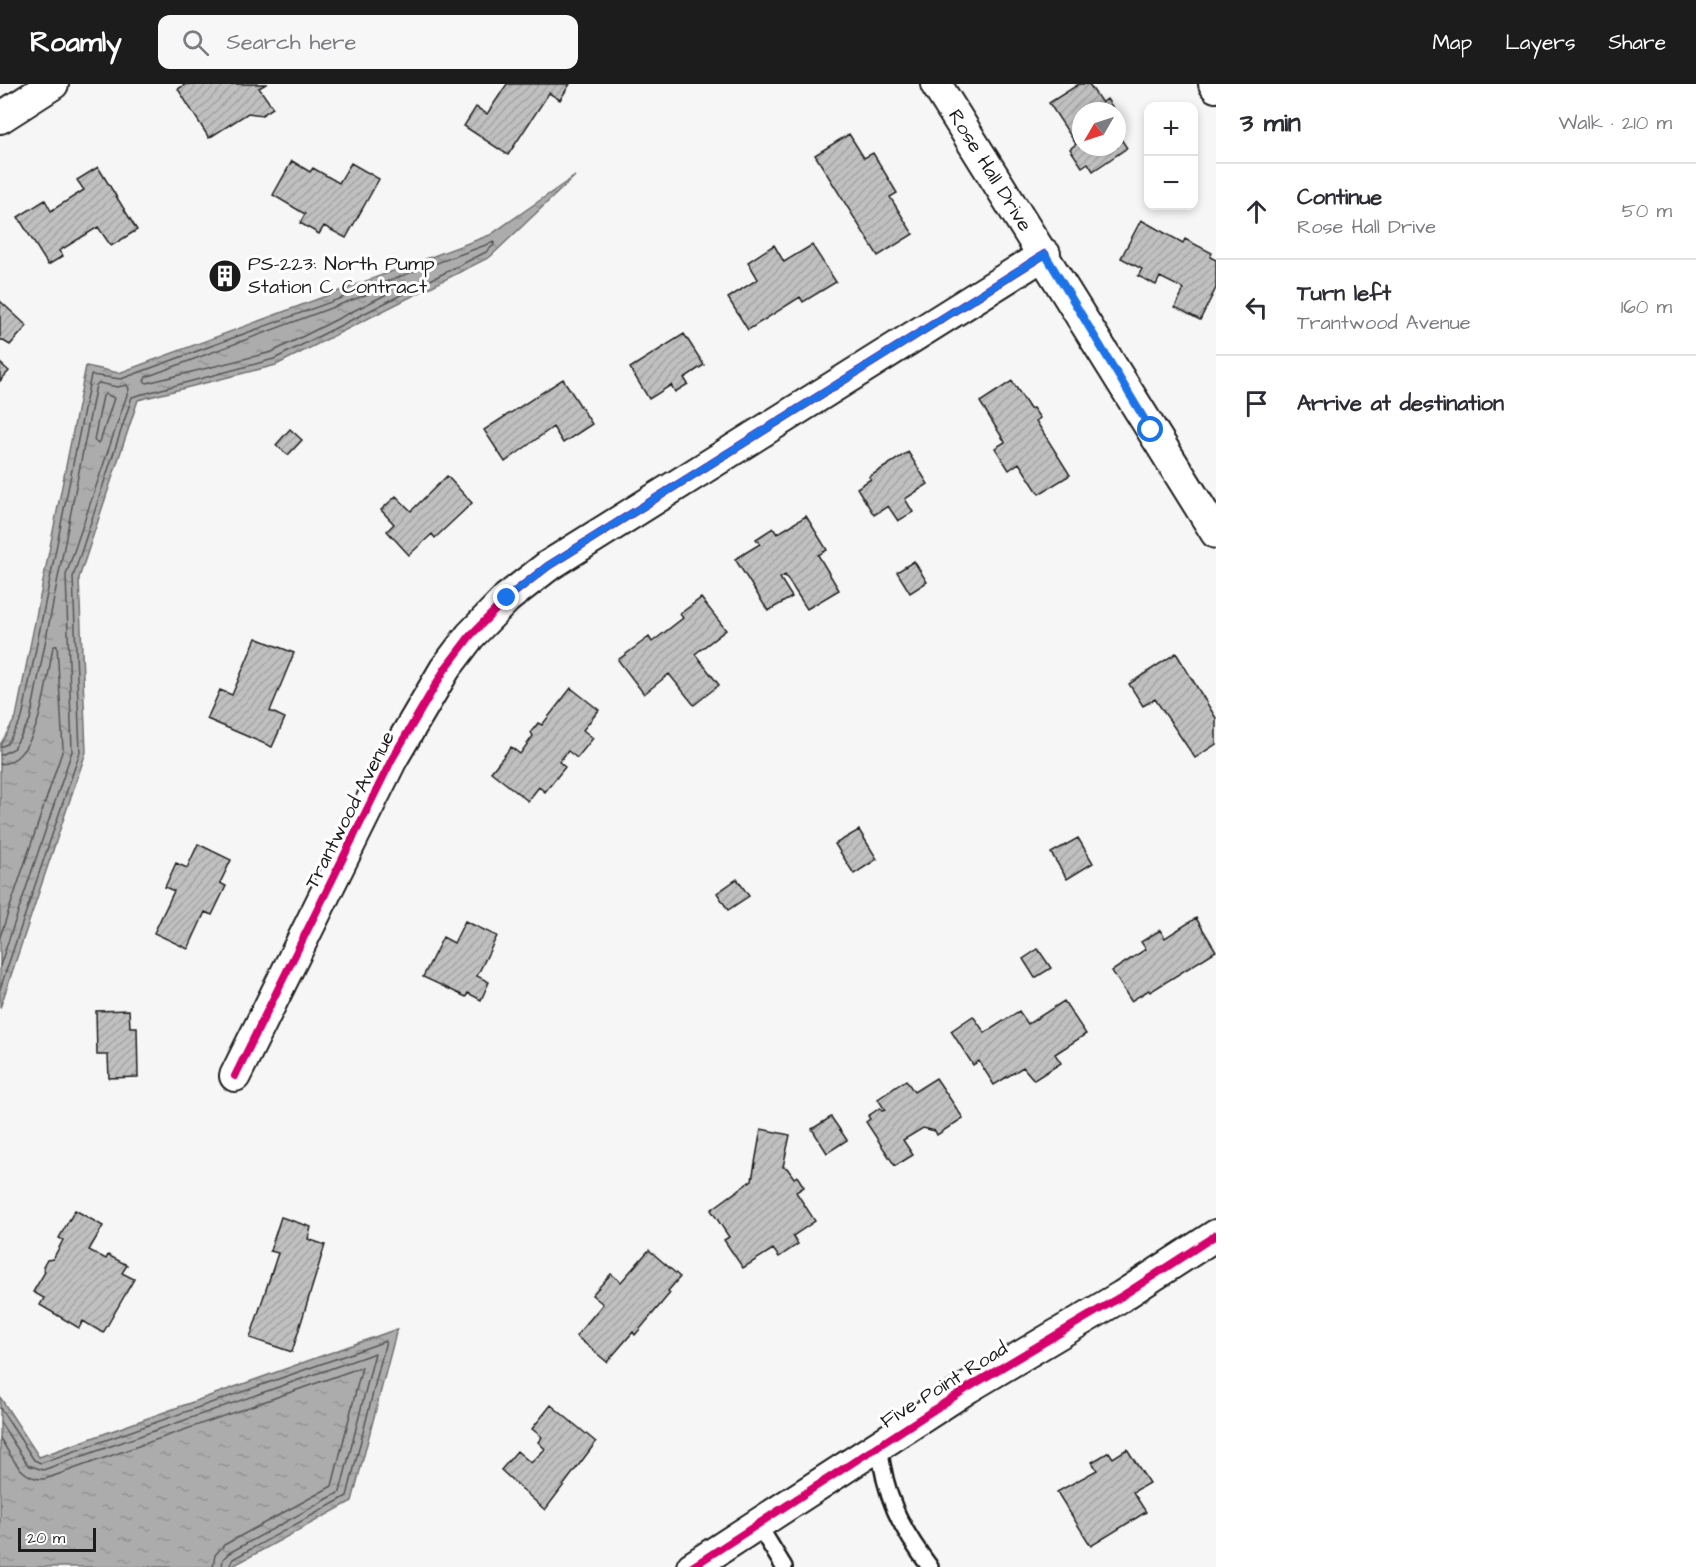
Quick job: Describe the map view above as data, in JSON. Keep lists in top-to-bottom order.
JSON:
{
  "streets": {
    "street": ["Rose Hall Drive", "Trantwood Avenue", "Five Point Road"]
  },
  "crossings": [
    ["Rose Hall Drive", "Trantwood Avenue"]
  ],
  "places": {
    "building": ["PS-223: North Pump Station C Contract"]
  },
  "scale_bar": "20 m",
  "north": "bottom left",
  "page": {
    "header": "Roamly",
    "search": "Search here",
    "nav": ["Map", "Layers", "Share"],
    "heading": ["3 min", "Walk · 210 m"],
    "map_buttons": ["+", "−"],
    "list": [
      ["Continue", "Rose Hall Drive", "50 m"],
      ["Turn left", "Trantwood Avenue", "160 m"],
      "Arrive at destination"
    ],
    "scale": "20 m"
  }
}
